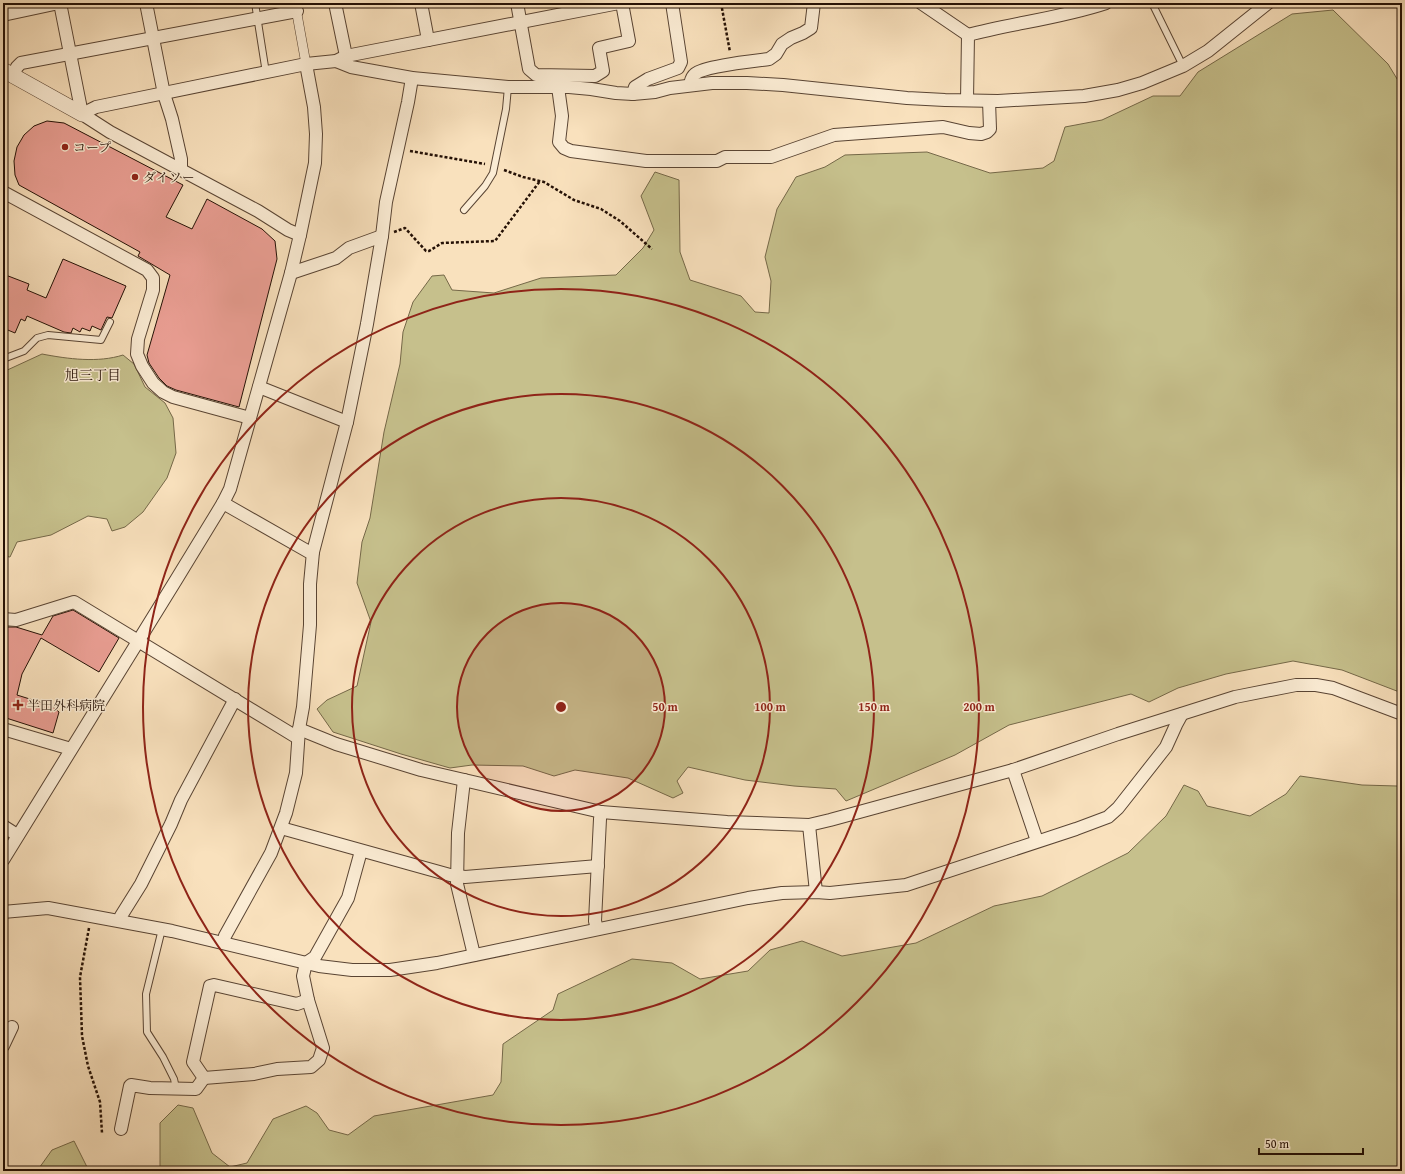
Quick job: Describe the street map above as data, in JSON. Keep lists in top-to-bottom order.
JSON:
{
  "districts": ["旭三丁目"],
  "places": {
    "other": ["コープ", "ダイソー"],
    "health": ["半田外科病院"]
  },
  "scale_bar": "50 m",
  "rings": [
    "50 m",
    "100 m",
    "150 m",
    "200 m"
  ]
}
